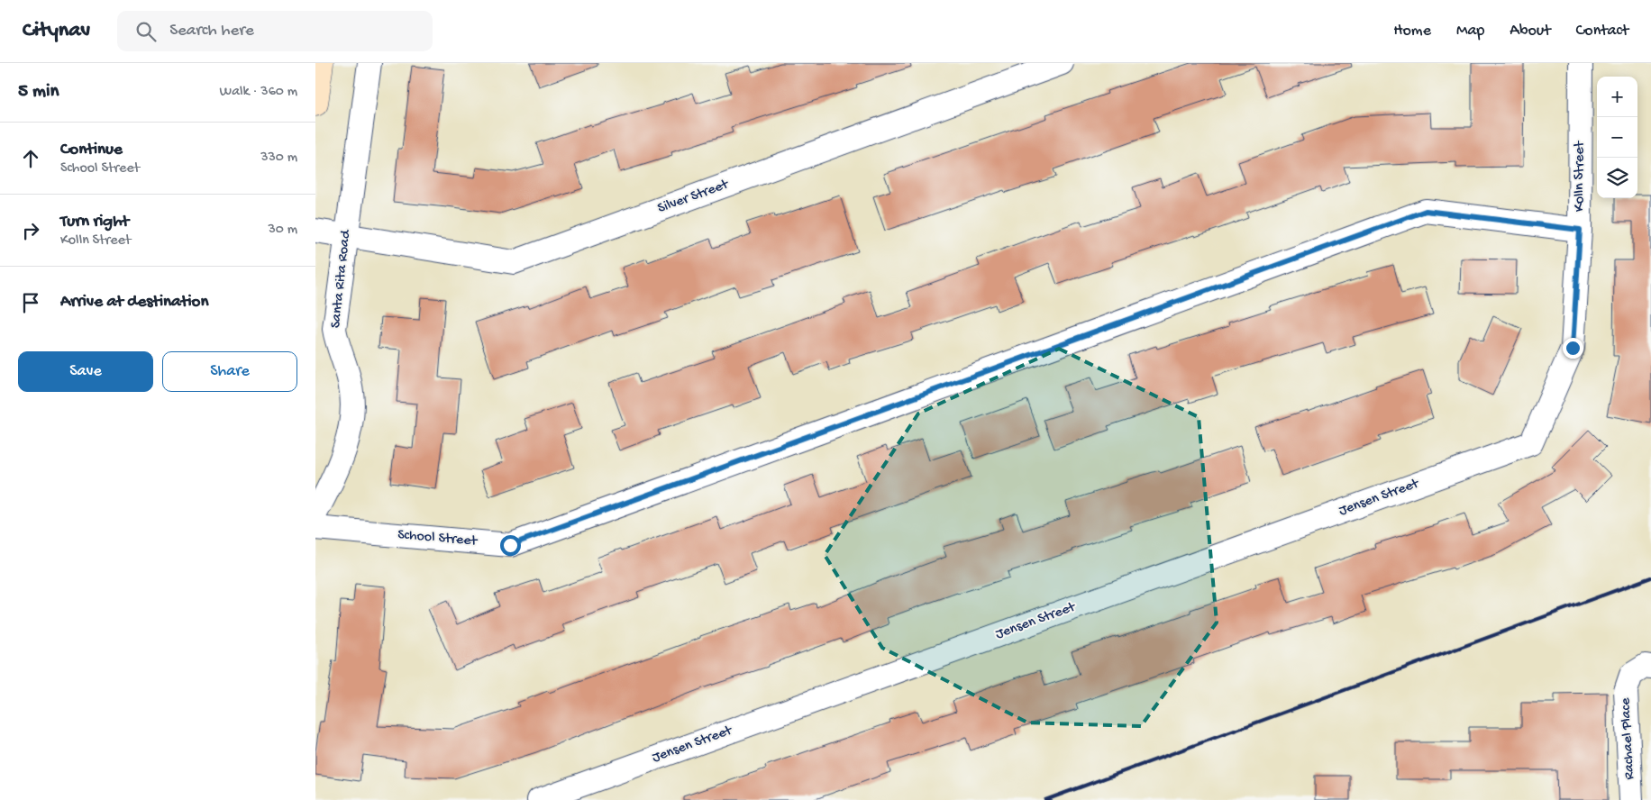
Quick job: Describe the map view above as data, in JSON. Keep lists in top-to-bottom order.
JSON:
{
  "streets": {
    "street": [
      "Kolln Street",
      "Silver Street",
      "Santa Rita Road",
      "Jensen Street",
      "School Street",
      "Rachael Place"
    ]
  },
  "crossings": [
    ["Kolln Street", "Jensen Street"],
    ["Kolln Street", "School Street"],
    ["Silver Street", "Santa Rita Road"]
  ],
  "page": {
    "header": "Citynav",
    "search": "Search here",
    "nav": [
      "Home",
      "Map",
      "About",
      "Contact"
    ],
    "heading": ["5 min", "Walk · 360 m"],
    "map_buttons": ["+", "−"],
    "list": [
      ["Continue", "School Street", "330 m"],
      ["Turn right", "Kolln Street", "30 m"],
      "Arrive at destination"
    ],
    "buttons": ["Save", "Share"]
  }
}
